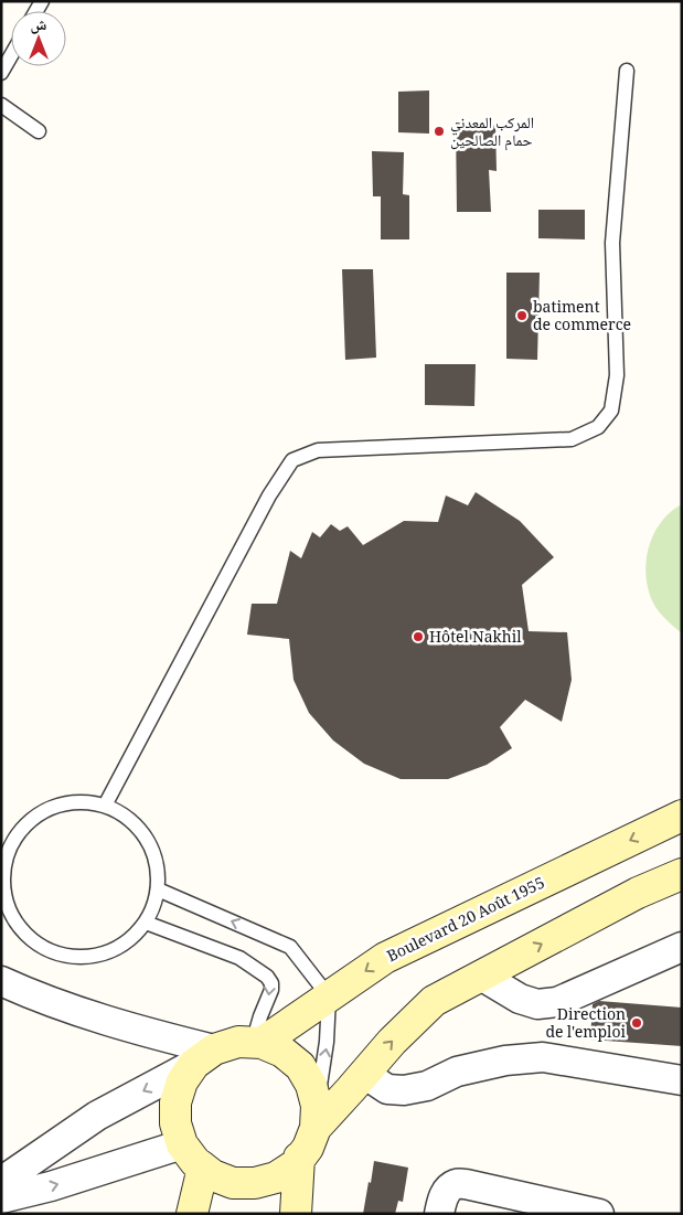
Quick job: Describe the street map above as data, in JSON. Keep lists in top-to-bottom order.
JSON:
{
  "streets": {
    "street": ["Boulevard 20 Août 1955"]
  },
  "places": [
    "المركب المعدني حمام الصالحين",
    "batiment de commerce",
    "Hôtel Nakhil",
    "Direction de l'emploi"
  ],
  "north": "top"
}
